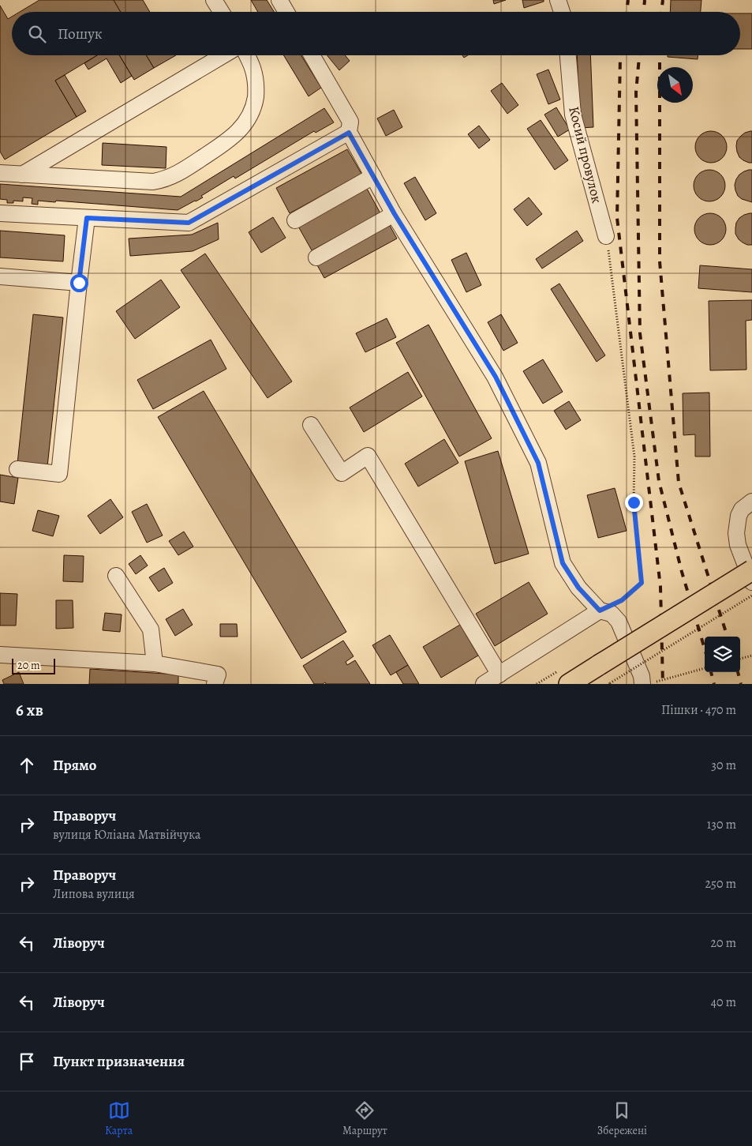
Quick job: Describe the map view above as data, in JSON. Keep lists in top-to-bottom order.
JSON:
{
  "streets": {
    "street": ["Косий провулок"]
  },
  "scale_bar": "20 m",
  "north": "bottom right",
  "page": {
    "search": "Пошук",
    "scale": "20 m",
    "heading": ["6 хв", "Пішки · 470 m"],
    "list": [
      ["Прямо", "30 m"],
      ["Праворуч", "вулиця Юліана Матвійчука", "130 m"],
      ["Праворуч", "Липова вулиця", "250 m"],
      ["Ліворуч", "20 m"],
      ["Ліворуч", "40 m"],
      "Пункт призначення"
    ],
    "nav": ["Карта", "Маршрут", "Збережені"]
  }
}
